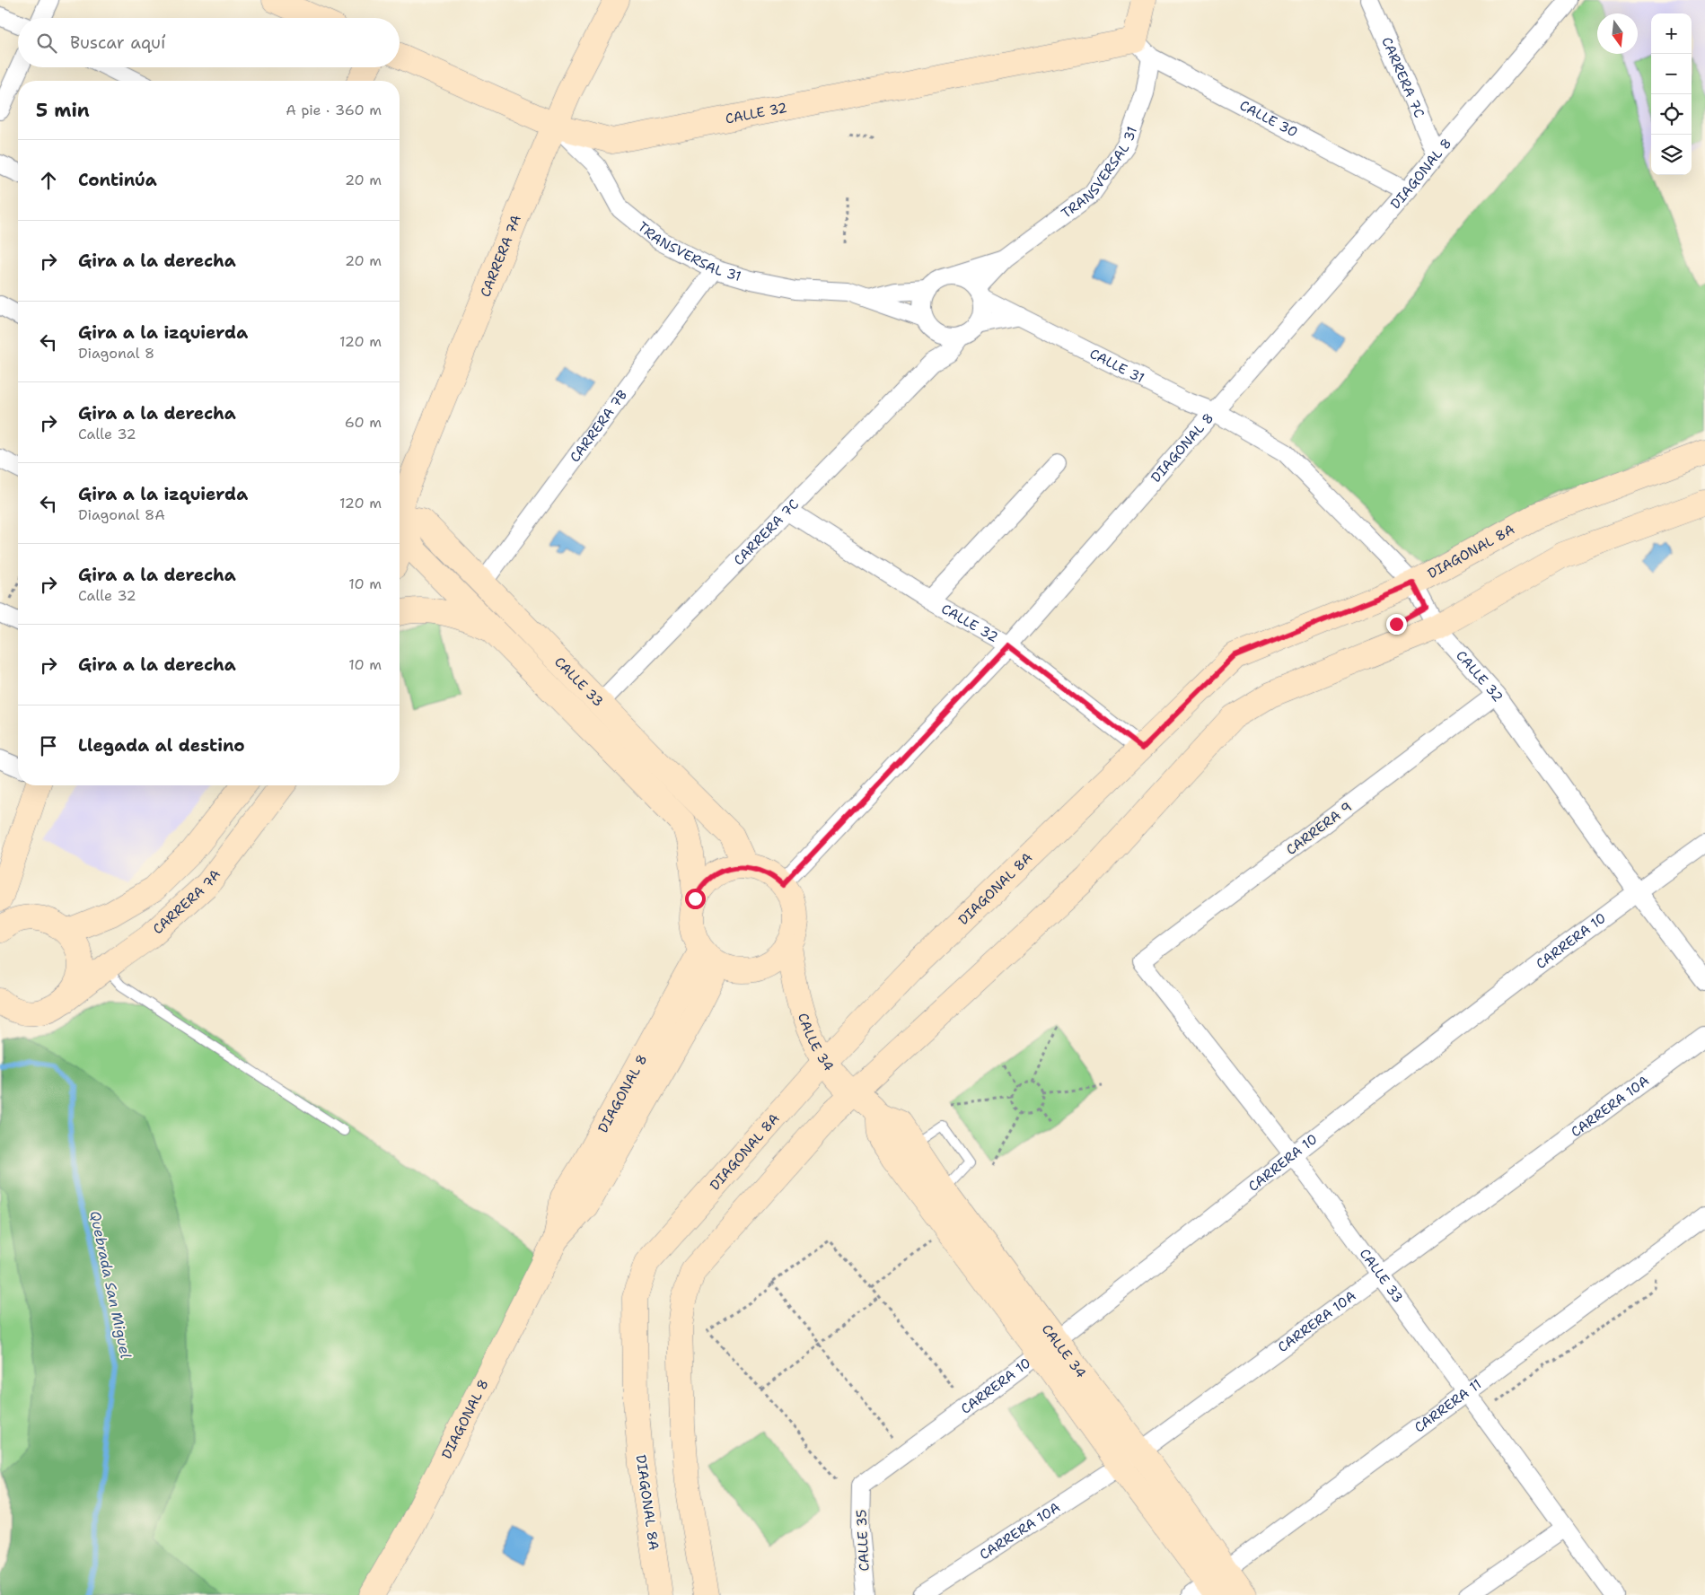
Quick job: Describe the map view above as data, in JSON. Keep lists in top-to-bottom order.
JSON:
{
  "streets": {
    "street": [
      "CARRERA 7C",
      "CALLE 32",
      "CALLE 30",
      "TRANSVERSAL 31",
      "DIAGONAL 8",
      "CARRERA 7A",
      "CALLE 31",
      "CARRERA 7B",
      "DIAGONAL 8A",
      "CALLE 33",
      "CARRERA 9",
      "CARRERA 10",
      "CALLE 34",
      "CARRERA 10A",
      "CARRERA 11",
      "CALLE 35"
    ]
  },
  "crossings": [
    ["CARRERA 7C", "CALLE 32"],
    ["CARRERA 7C", "TRANSVERSAL 31"],
    ["CARRERA 7C", "DIAGONAL 8"],
    ["CARRERA 7C", "CALLE 31"],
    ["CARRERA 7C", "CALLE 33"],
    ["CALLE 32", "CALLE 30"],
    ["CALLE 32", "TRANSVERSAL 31"],
    ["CALLE 32", "DIAGONAL 8"],
    ["CALLE 32", "CARRERA 7A"],
    ["CALLE 32", "CALLE 31"],
    ["CALLE 32", "DIAGONAL 8A"],
    ["CALLE 32", "CARRERA 9"],
    ["CALLE 32", "CARRERA 10"],
    ["CALLE 30", "TRANSVERSAL 31"],
    ["CALLE 30", "DIAGONAL 8"],
    ["TRANSVERSAL 31", "CARRERA 7A"],
    ["TRANSVERSAL 31", "CALLE 31"],
    ["TRANSVERSAL 31", "CARRERA 7B"],
    ["DIAGONAL 8", "CALLE 31"],
    ["DIAGONAL 8", "CALLE 33"],
    ["DIAGONAL 8", "CALLE 34"],
    ["CARRERA 7B", "CALLE 33"],
    ["DIAGONAL 8A", "CALLE 34"],
    ["CALLE 33", "CARRERA 9"],
    ["CALLE 33", "CARRERA 10"],
    ["CALLE 33", "CALLE 34"],
    ["CALLE 33", "CARRERA 10A"],
    ["CALLE 33", "CARRERA 11"],
    ["CARRERA 10", "CALLE 34"],
    ["CARRERA 10", "CALLE 35"],
    ["CALLE 34", "CARRERA 10A"],
    ["CALLE 34", "CARRERA 11"]
  ],
  "water": ["Quebrada San Miguel"],
  "north": "bottom",
  "page": {
    "map_buttons": ["+", "−"],
    "search": "Buscar aquí",
    "heading": ["5 min", "A pie · 360 m"],
    "list": [
      ["Continúa", "20 m"],
      ["Gira a la derecha", "20 m"],
      ["Gira a la izquierda", "Diagonal 8", "120 m"],
      ["Gira a la derecha", "Calle 32", "60 m"],
      ["Gira a la izquierda", "Diagonal 8A", "120 m"],
      ["Gira a la derecha", "Calle 32", "10 m"],
      ["Gira a la derecha", "10 m"],
      "Llegada al destino"
    ]
  }
}
